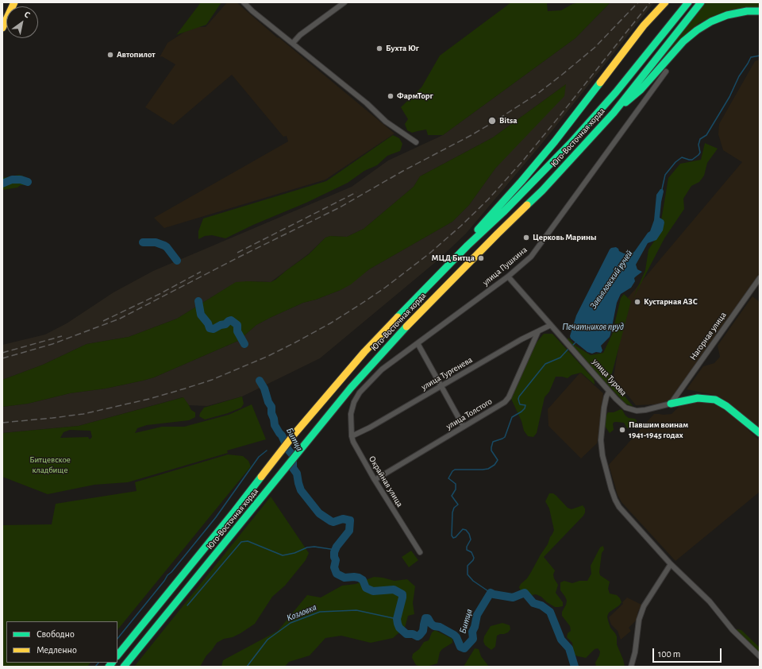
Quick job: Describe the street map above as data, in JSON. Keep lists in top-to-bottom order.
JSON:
{
  "streets": {
    "main road": ["Юго-Восточная хорда", "улица Турова"],
    "street": [
      "улица Пушкина",
      "Нагорная улица",
      "улица Тургенева",
      "улица Толстого",
      "Окрайная улица"
    ]
  },
  "crossings": [
    ["улица Пушкина", "улица Турова"],
    ["улица Пушкина", "Окрайная улица"],
    ["Нагорная улица", "улица Турова"],
    ["улица Тургенева", "улица Турова"],
    ["улица Тургенева", "улица Толстого"],
    ["улица Тургенева", "Окрайная улица"],
    ["улица Толстого", "Окрайная улица"]
  ],
  "water": [
    "Завьяловский ручей",
    "Печатников пруд",
    "Битца",
    "Козловка"
  ],
  "parks": ["Битцевское кладбище"],
  "places": [
    "Бухта Юг",
    "Автопилот",
    "ФармТорг",
    "Bitsa",
    "Церковь Марины",
    "МЦД Битца",
    "Кустарная АЗС",
    "Павшим воинам 1941-1945 годах"
  ],
  "legend": ["Свободно", "Медленно"],
  "scale_bar": "100 m",
  "north": "top right"
}
